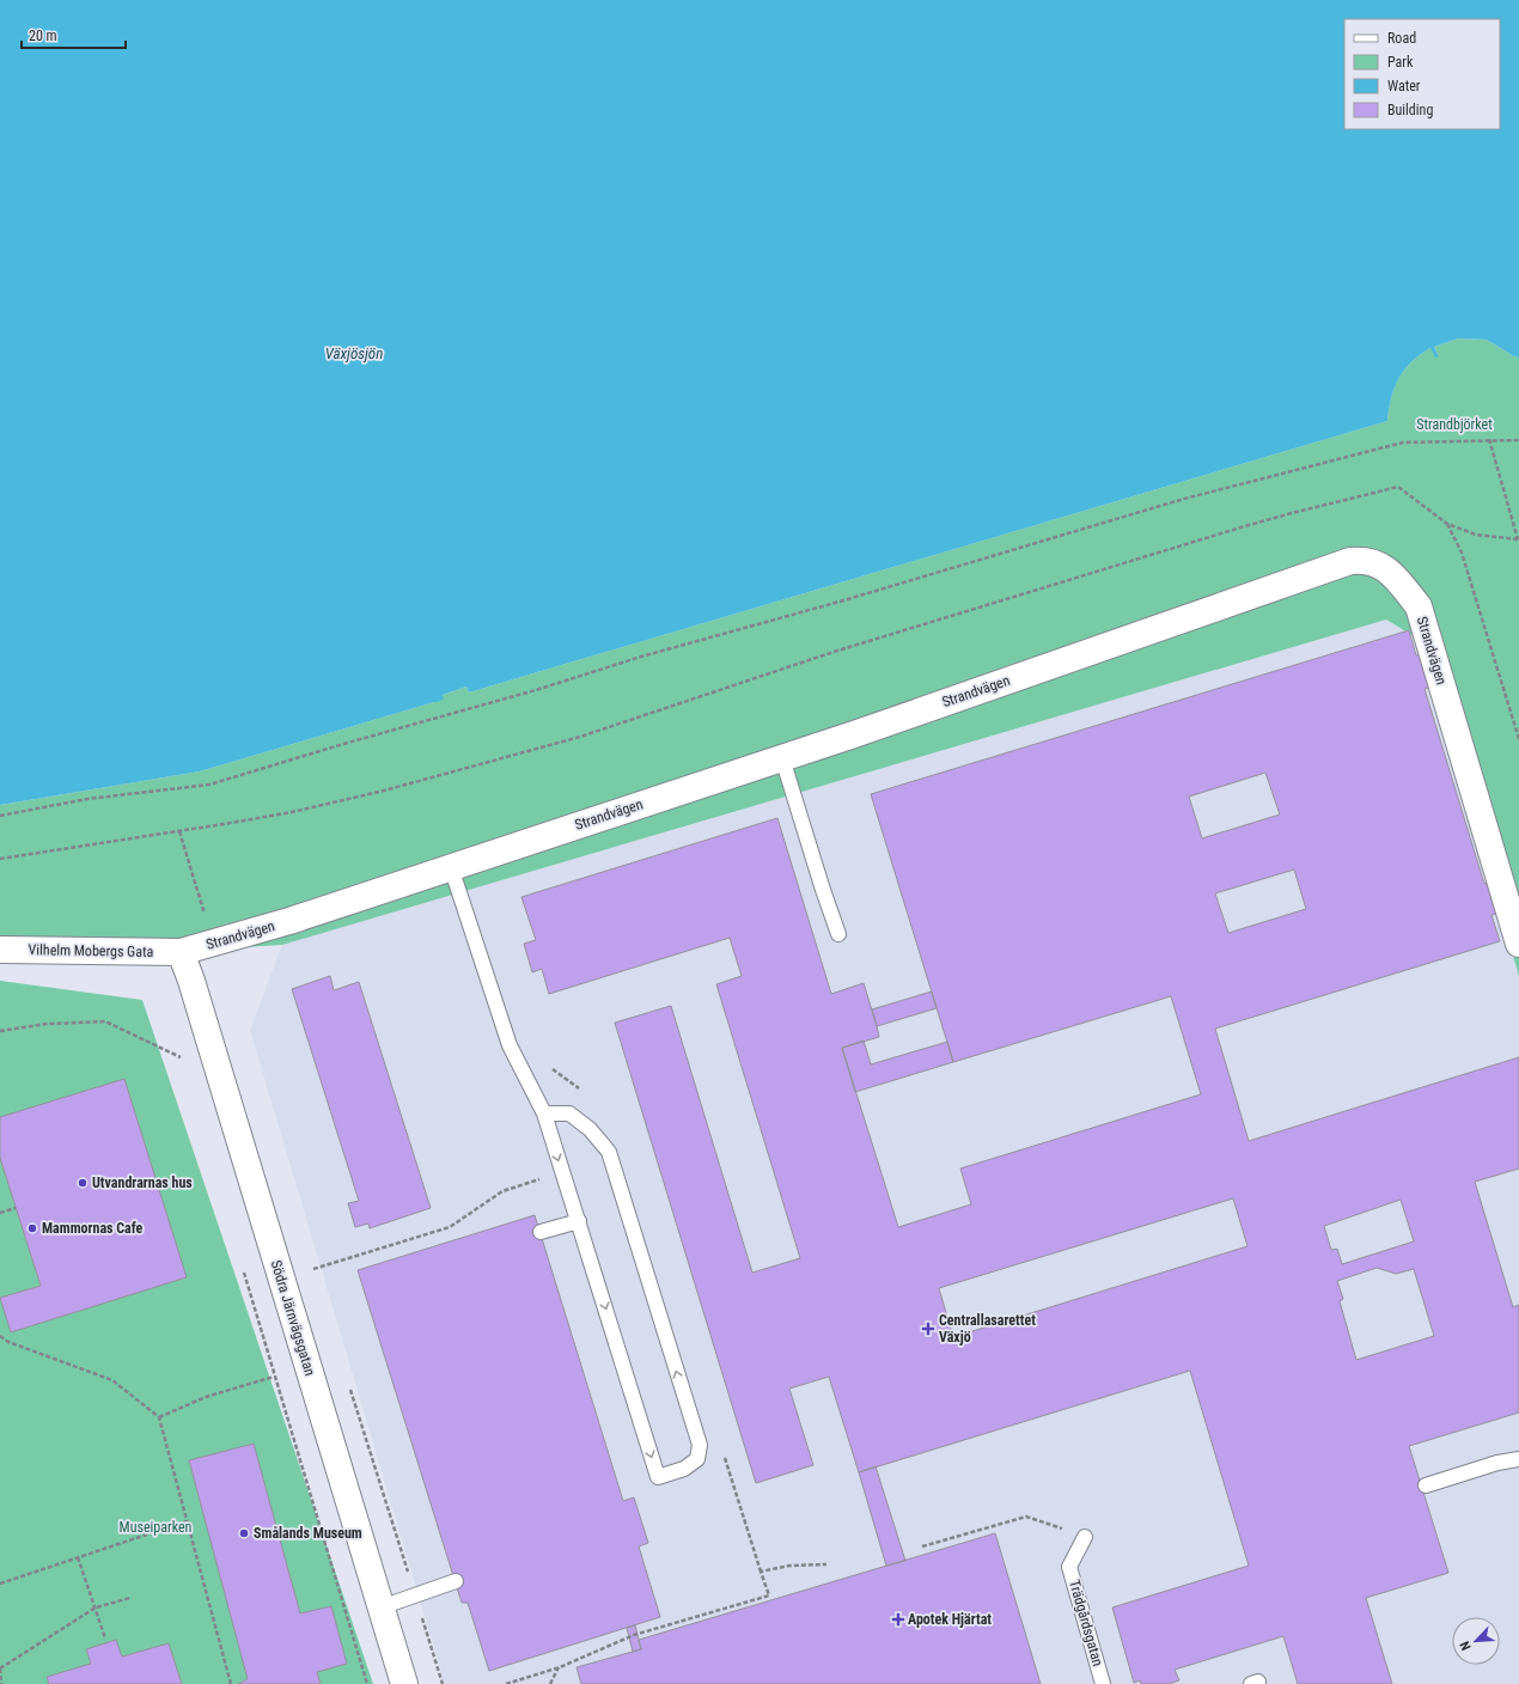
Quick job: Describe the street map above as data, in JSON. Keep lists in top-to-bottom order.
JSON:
{
  "streets": {
    "street": ["Strandvägen", "Vilhelm Mobergs Gata", "Södra Järnvägsgatan"],
    "lane": ["Trädgårdsgatan"]
  },
  "crossings": [
    ["Strandvägen", "Vilhelm Mobergs Gata"],
    ["Strandvägen", "Södra Järnvägsgatan"],
    ["Vilhelm Mobergs Gata", "Södra Järnvägsgatan"]
  ],
  "water": ["Växjösjön"],
  "parks": ["Strandbjörket", "Museiparken"],
  "places": {
    "other": ["Utvandrarnas hus", "Mammornas Cafe", "Smålands Museum"],
    "health": ["Centrallasarettet Växjö", "Apotek Hjärtat"]
  },
  "legend": [
    "Road",
    "Park",
    "Water",
    "Building"
  ],
  "scale_bar": "20 m",
  "north": "bottom left"
}
